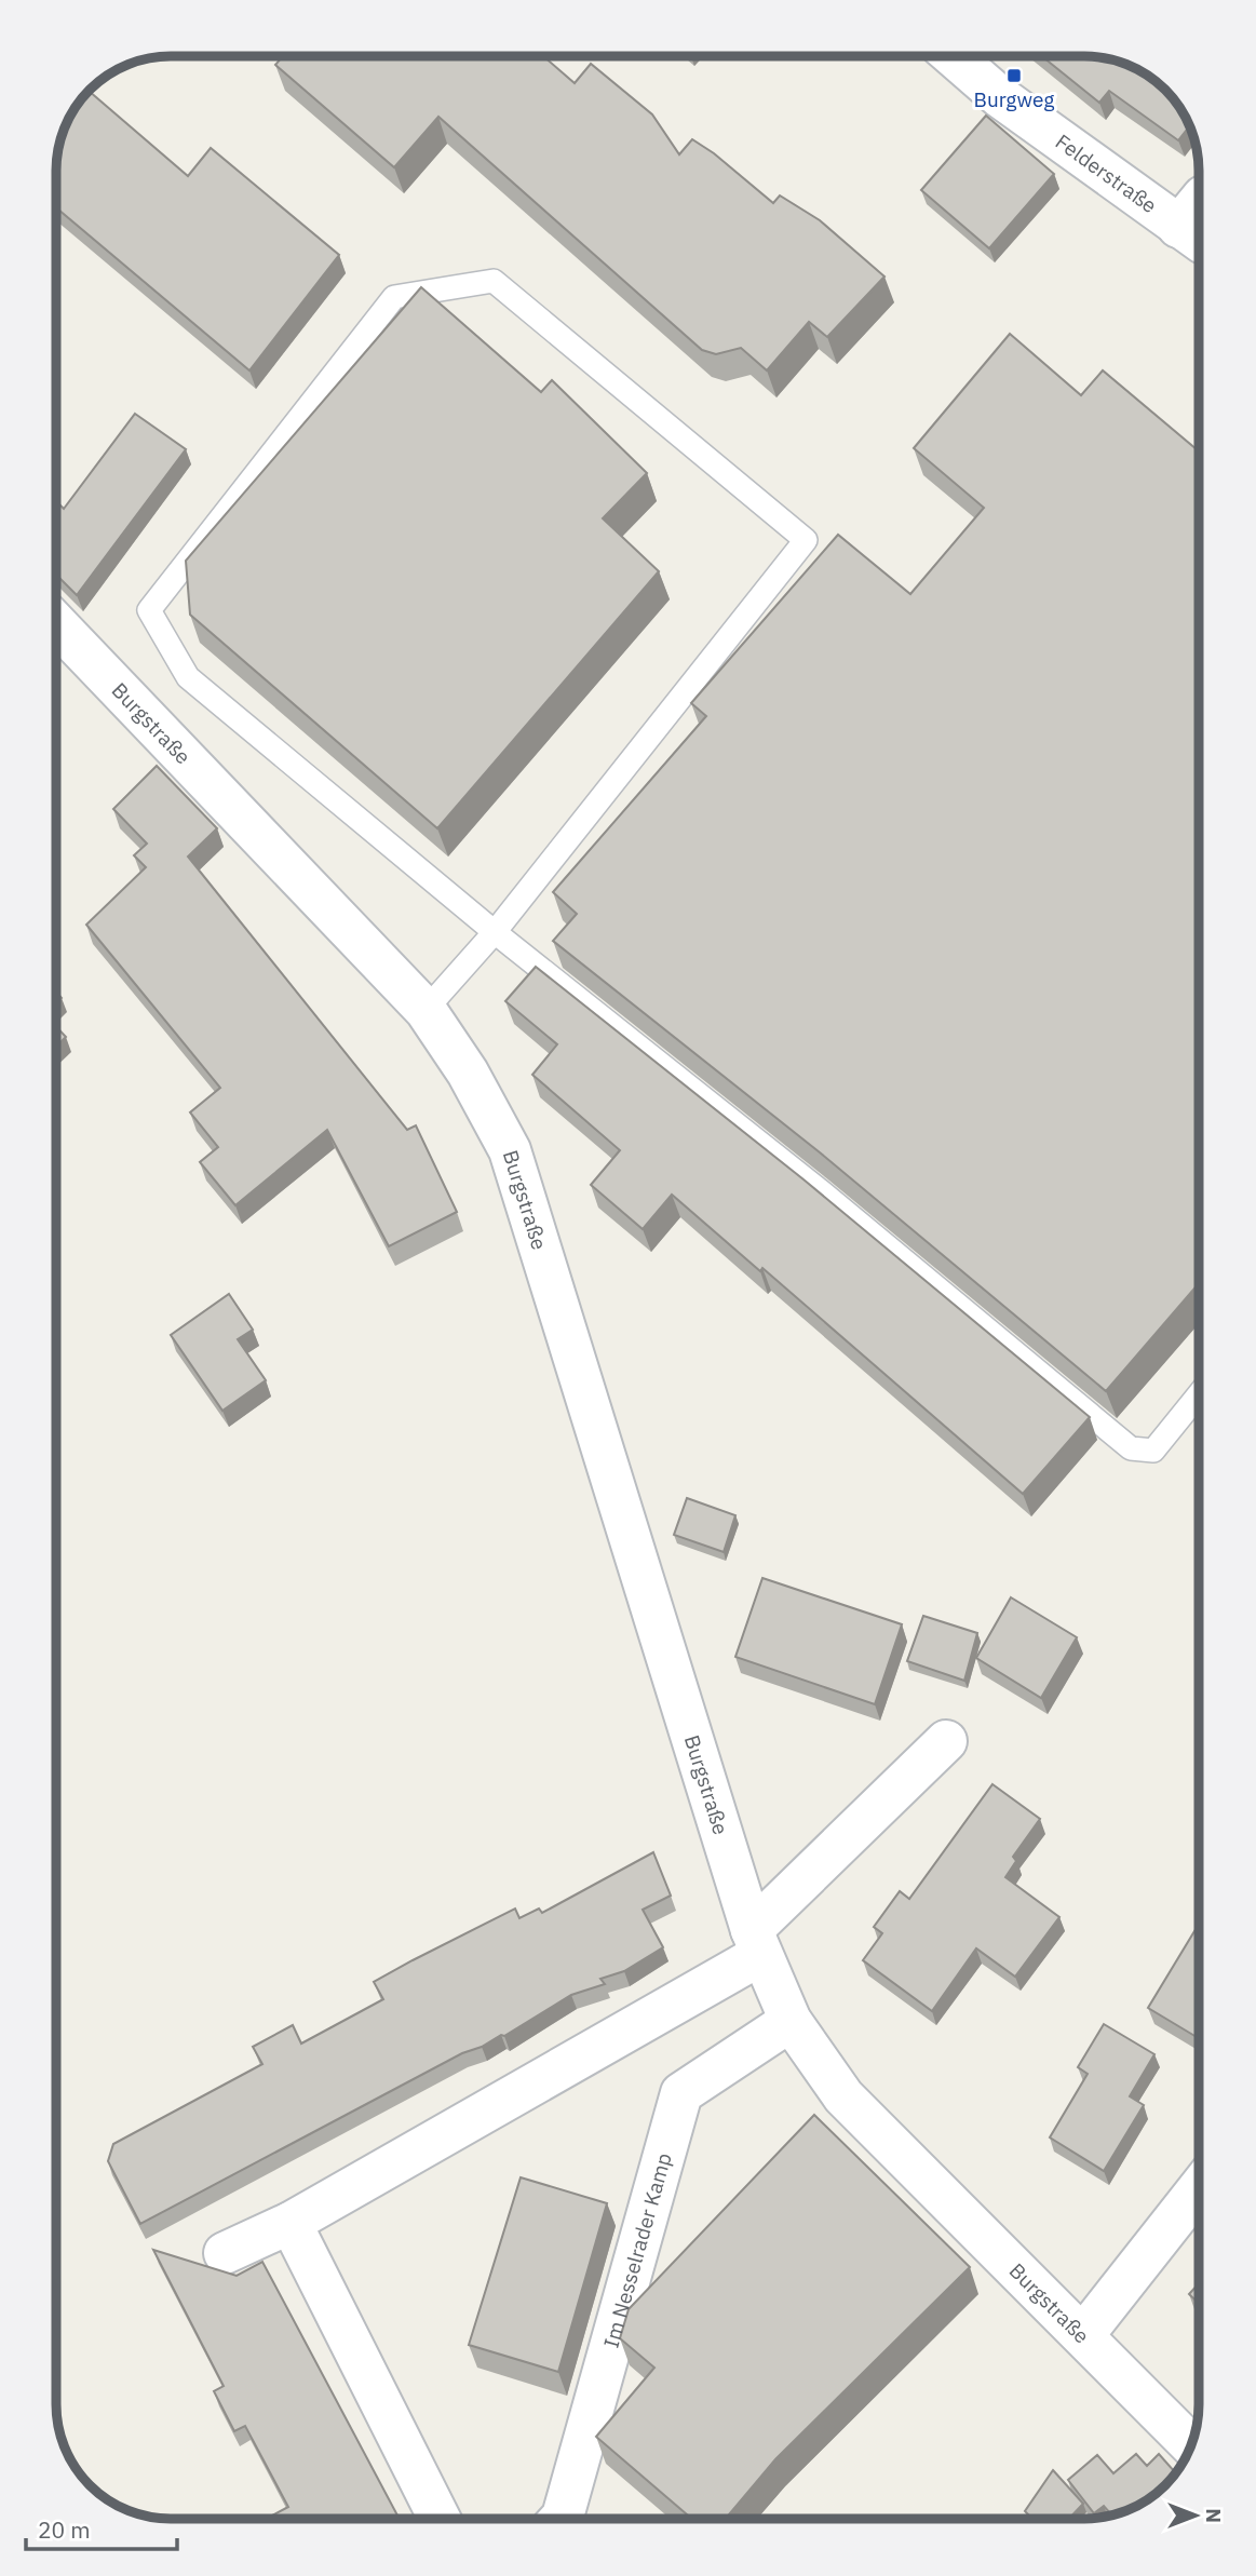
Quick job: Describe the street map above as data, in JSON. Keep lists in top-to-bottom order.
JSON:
{
  "streets": {
    "street": ["Felderstraße", "Burgstraße", "Im Nesselrader Kamp"]
  },
  "crossings": [
    ["Burgstraße", "Im Nesselrader Kamp"]
  ],
  "places": {
    "transit": ["Burgweg"]
  },
  "scale_bar": "20 m",
  "north": "right"
}
